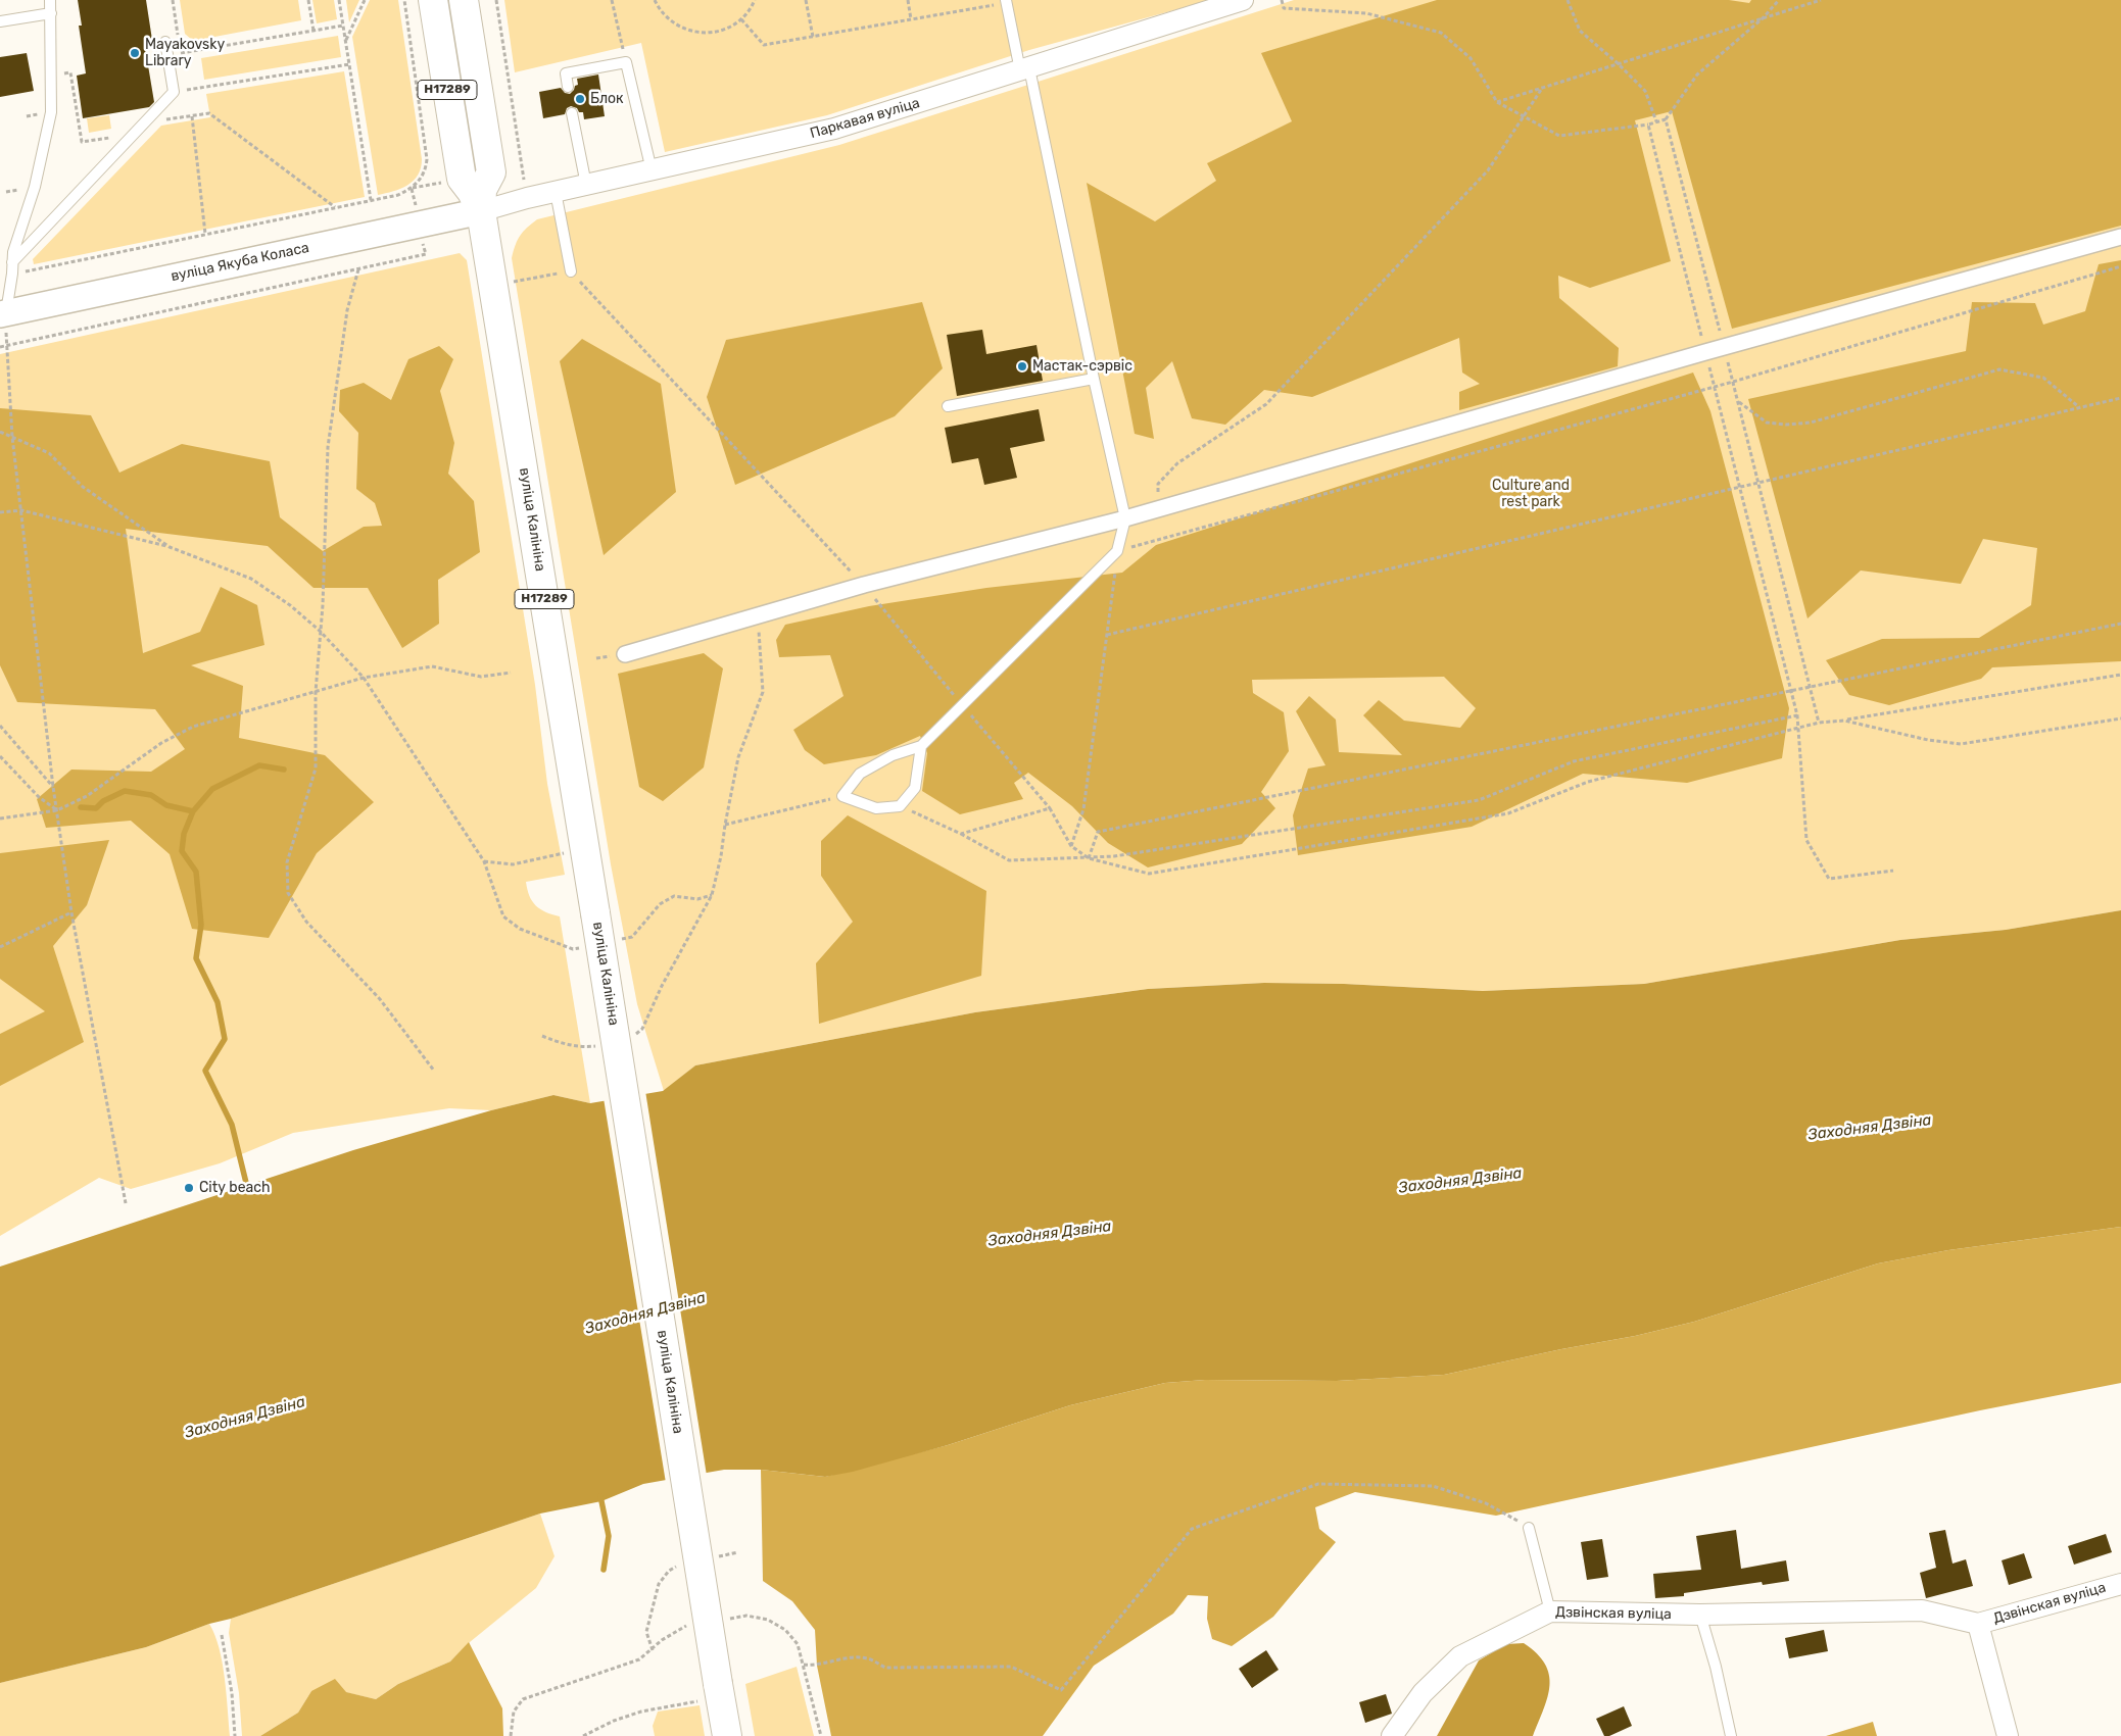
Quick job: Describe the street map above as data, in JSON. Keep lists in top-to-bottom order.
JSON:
{
  "streets": {
    "main road": ["Н17289", "вуліца Калініна"],
    "street": ["Паркавая вуліца", "вуліца Якуба Коласа", "Дзвінская вуліца"]
  },
  "crossings": [
    ["Паркавая вуліца", "вуліца Якуба Коласа"],
    ["Паркавая вуліца", "вуліца Калініна"],
    ["вуліца Якуба Коласа", "вуліца Калініна"]
  ],
  "water": ["Заходняя Дзвіна"],
  "parks": ["Culture and rest park"],
  "places": [
    "Mayakovsky Library",
    "Блок",
    "Мастак-сэрвіс",
    "City beach"
  ]
}
